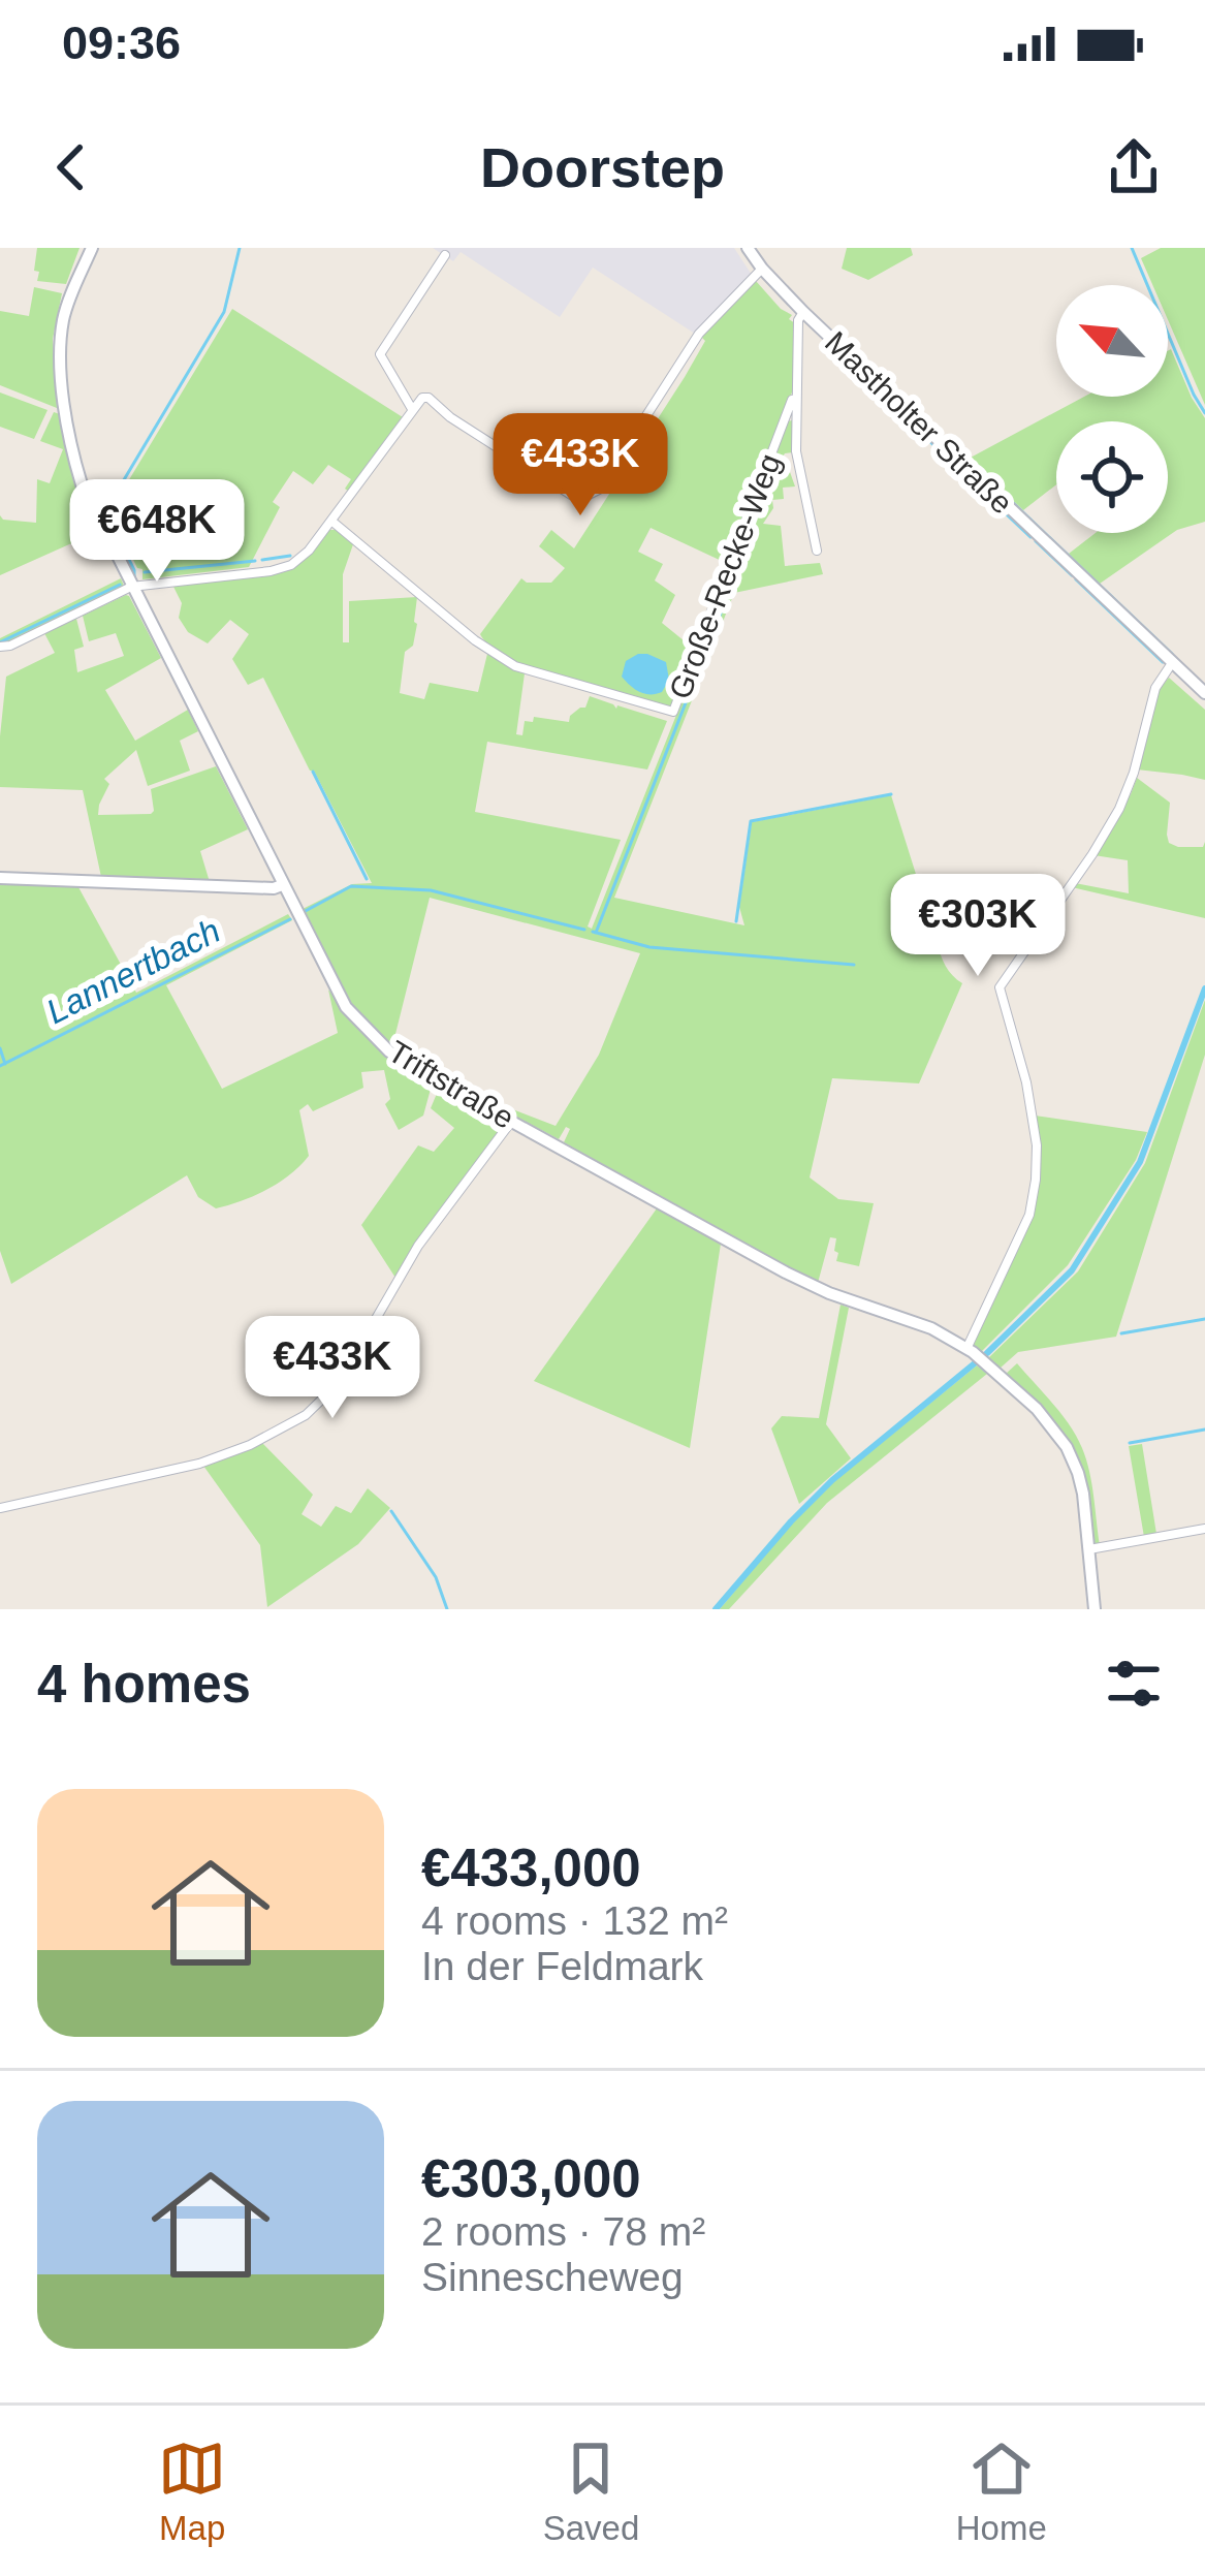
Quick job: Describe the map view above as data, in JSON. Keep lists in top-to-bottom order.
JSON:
{
  "streets": {
    "street": ["Mastholter Straße", "Große-Recke-Weg", "Triftstraße"]
  },
  "crossings": [
    ["Mastholter Straße", "Große-Recke-Weg"]
  ],
  "water": ["Lannertbach"],
  "north": "top left",
  "page": {
    "status": "09:36",
    "header": "Doorstep",
    "price": [
      "€433K",
      "€648K",
      "€303K",
      "€433K"
    ],
    "heading": "4 homes",
    "list": [
      {
        "name": "€433,000",
        "note": "4 rooms · 132 m² · In der Feldmark"
      },
      {
        "name": "€303,000",
        "note": "2 rooms · 78 m² · Sinnescheweg"
      }
    ],
    "tabs": ["Map", "Saved", "Home"]
  }
}
